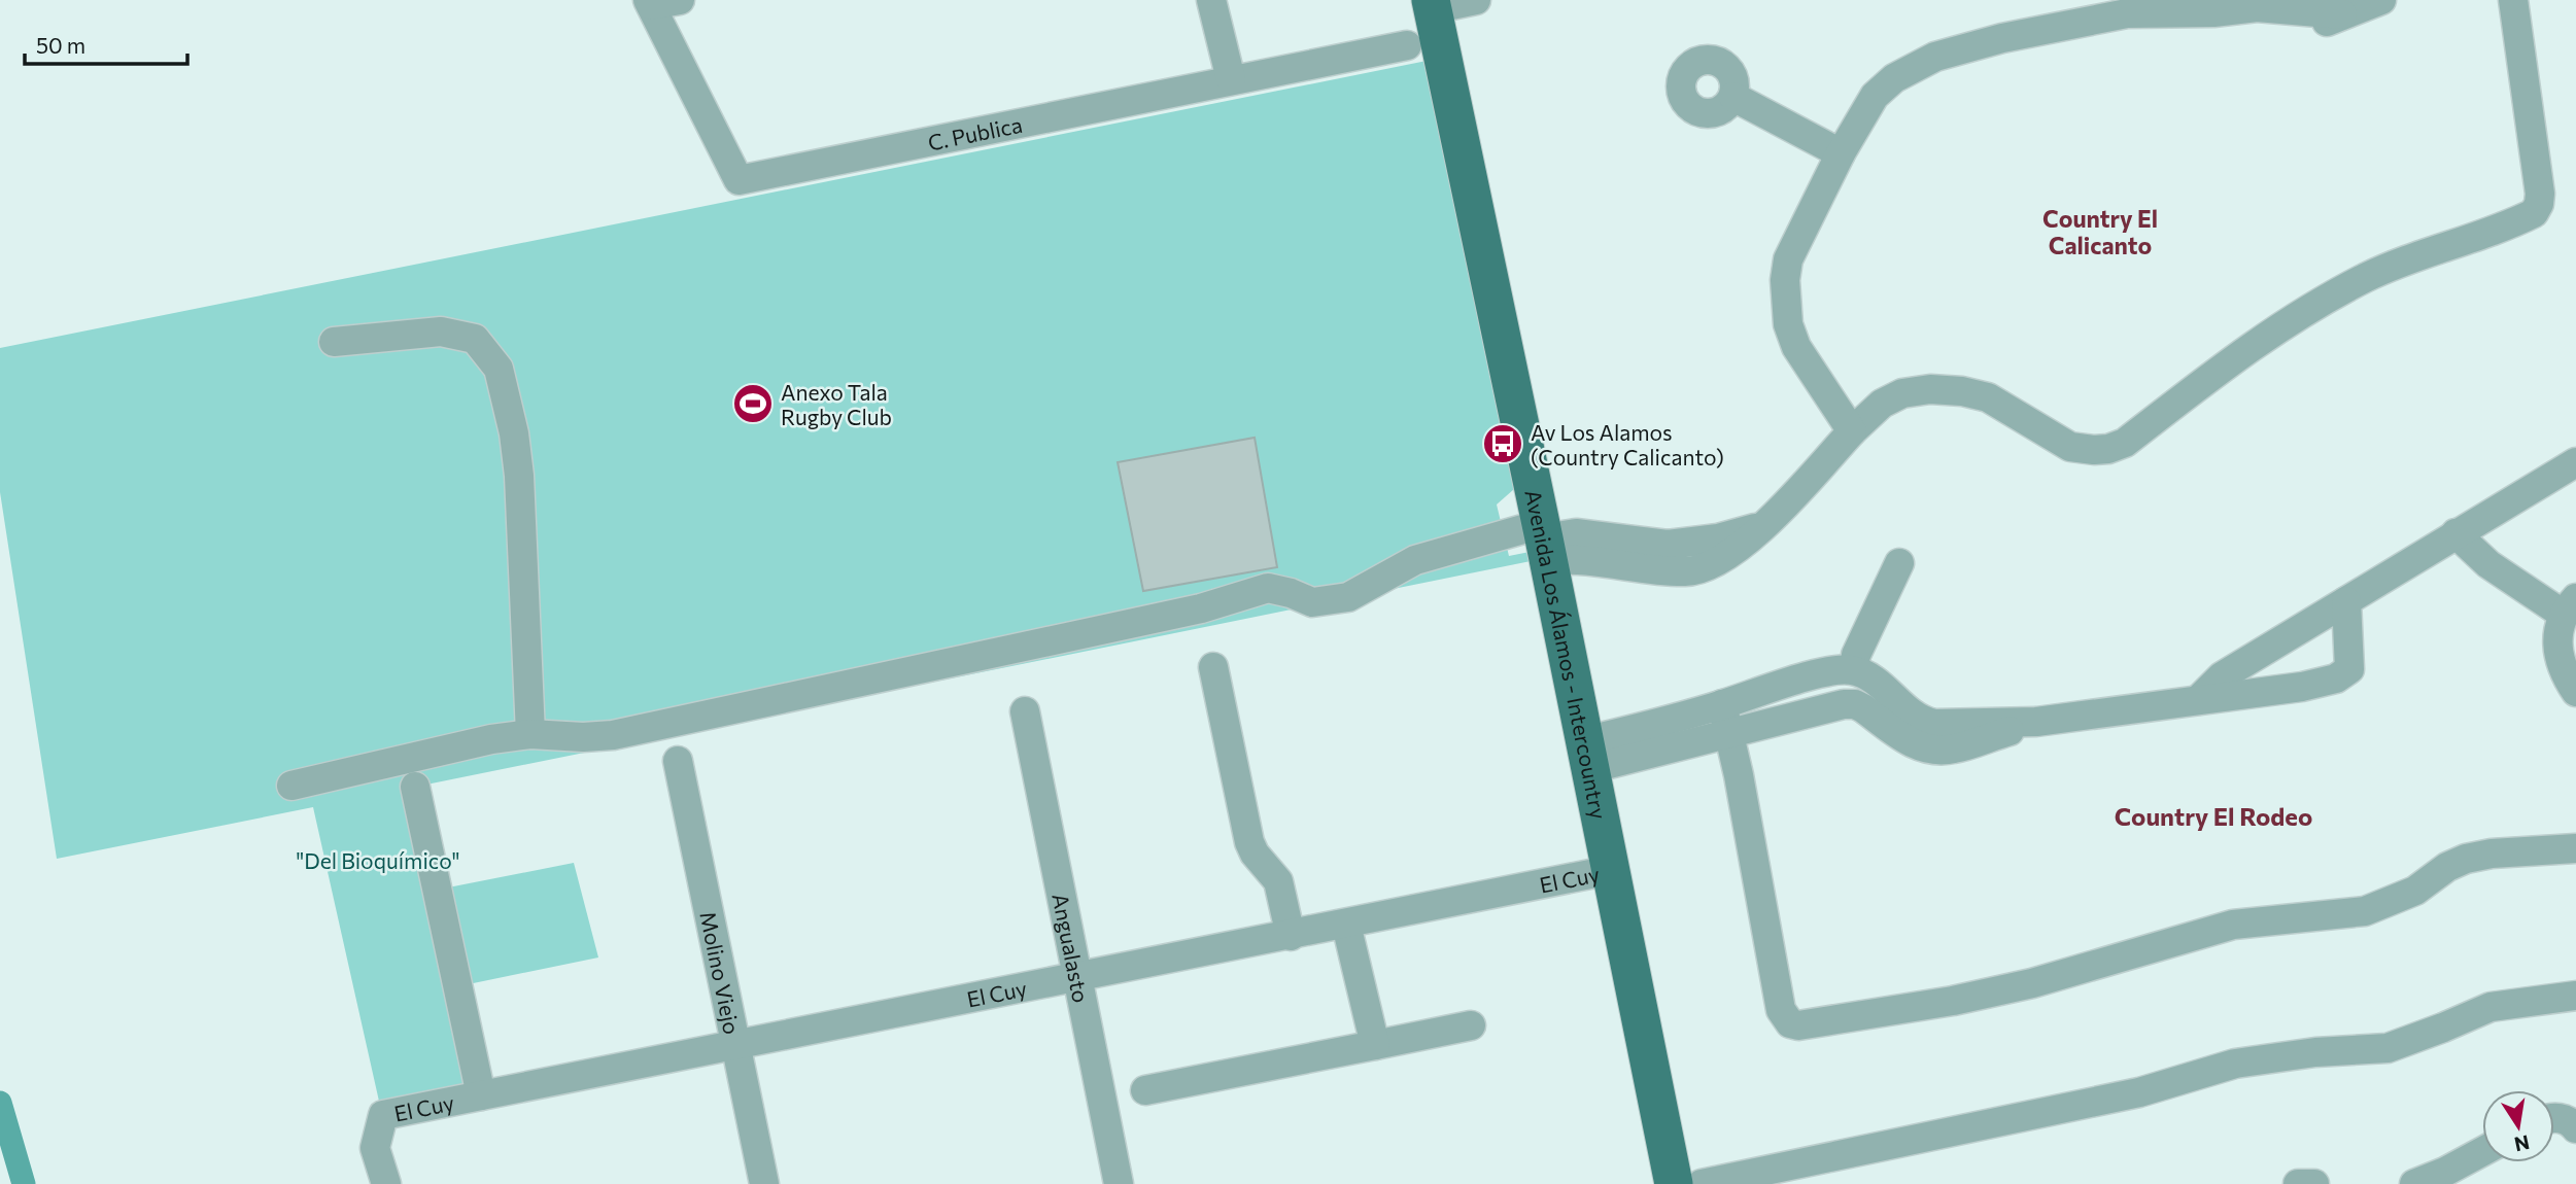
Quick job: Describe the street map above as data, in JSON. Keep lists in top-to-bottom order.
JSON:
{
  "streets": {
    "main road": ["Avenida Los Álamos - Intercountry"],
    "street": [
      "C. Publica",
      "El Cuy",
      "Angualasto",
      "Molino Viejo"
    ]
  },
  "crossings": [
    ["Avenida Los Álamos - Intercountry", "El Cuy"],
    ["El Cuy", "Angualasto"],
    ["El Cuy", "Molino Viejo"]
  ],
  "districts": ["Country El Calicanto", "Country El Rodeo"],
  "parks": ["\"Del Bioquímico\""],
  "places": {
    "sports": ["Anexo Tala Rugby Club"],
    "bus stop": ["Av Los Alamos (Country Calicanto)"]
  },
  "scale_bar": "50 m",
  "north": "bottom"
}
